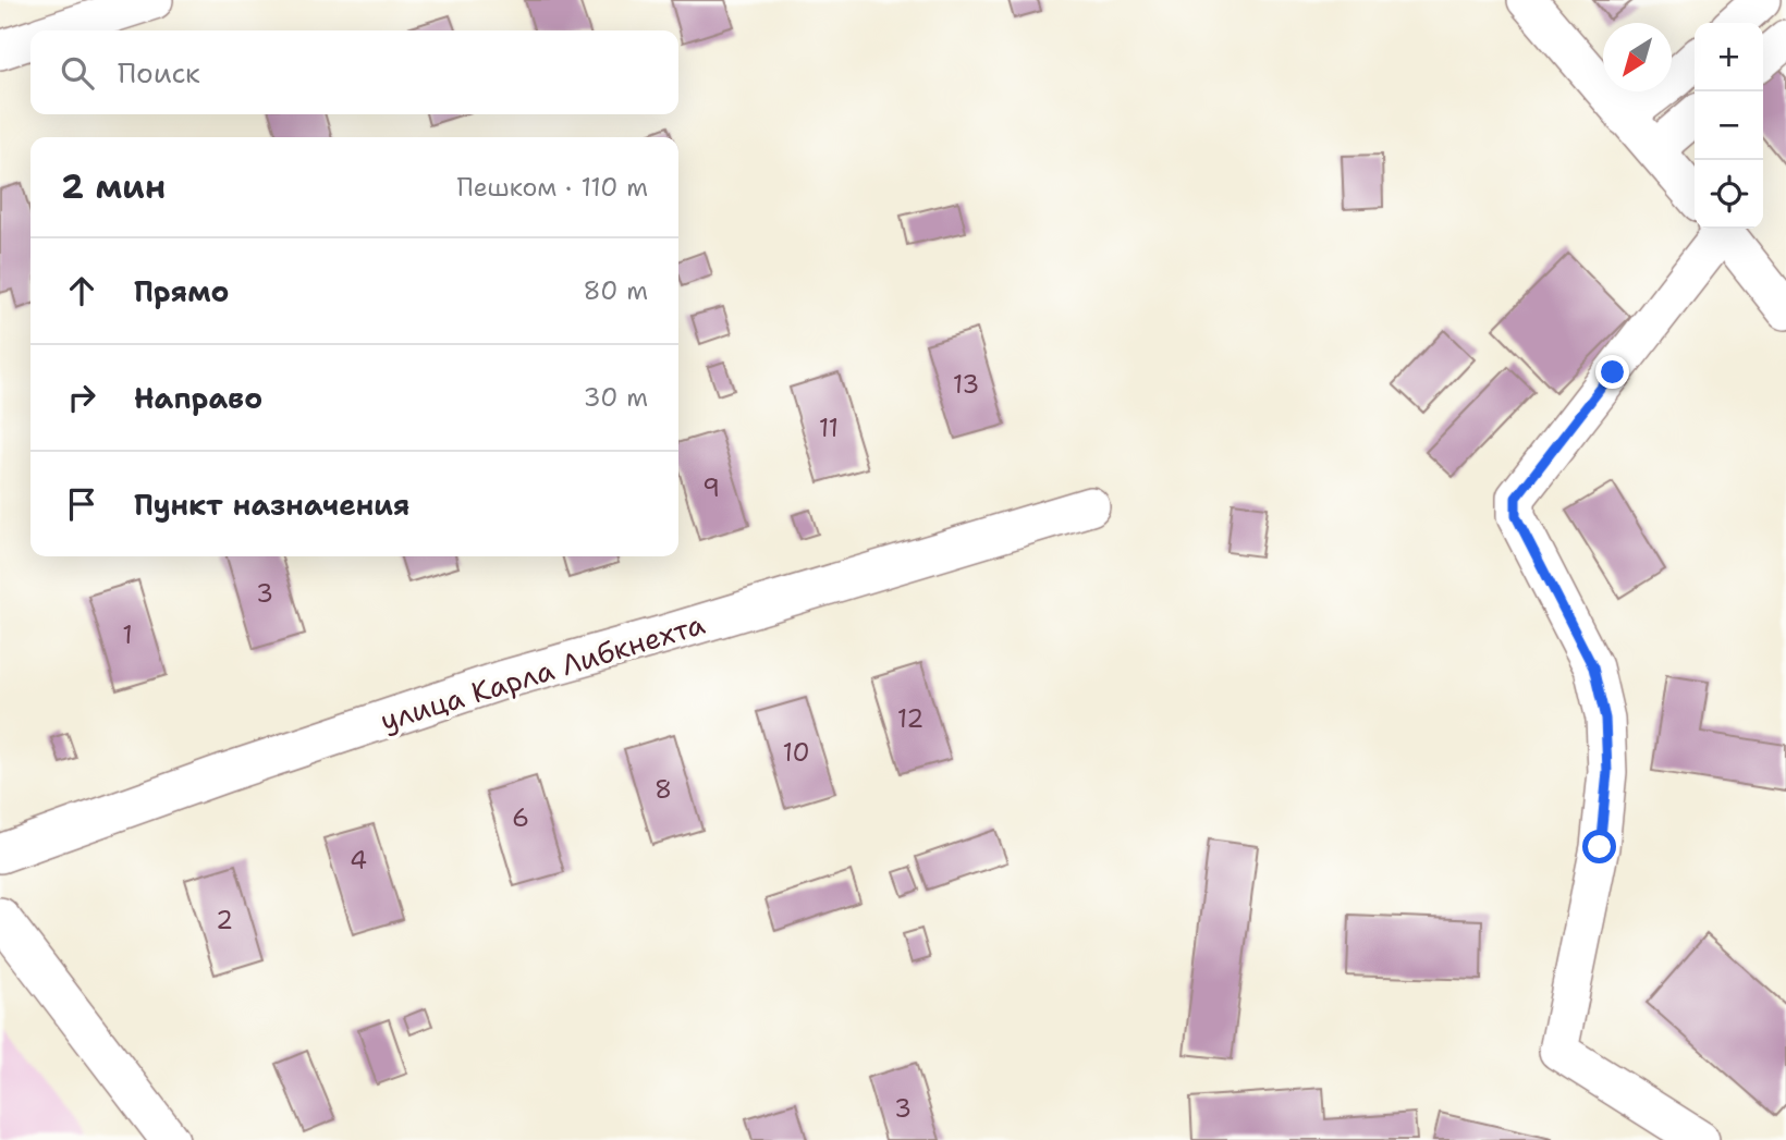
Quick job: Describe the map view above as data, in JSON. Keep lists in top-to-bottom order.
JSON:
{
  "streets": {
    "street": ["улица Карла Либкнехта"]
  },
  "house_numbers": [
    "13",
    "11",
    "9",
    "3",
    "1",
    "12",
    "10",
    "8",
    "6",
    "4",
    "2",
    "3"
  ],
  "north": "bottom left",
  "page": {
    "map_buttons": ["+", "−"],
    "search": "Поиск",
    "heading": ["2 мин", "Пешком · 110 m"],
    "list": [
      ["Прямо", "80 m"],
      ["Направо", "30 m"],
      "Пункт назначения"
    ]
  }
}
